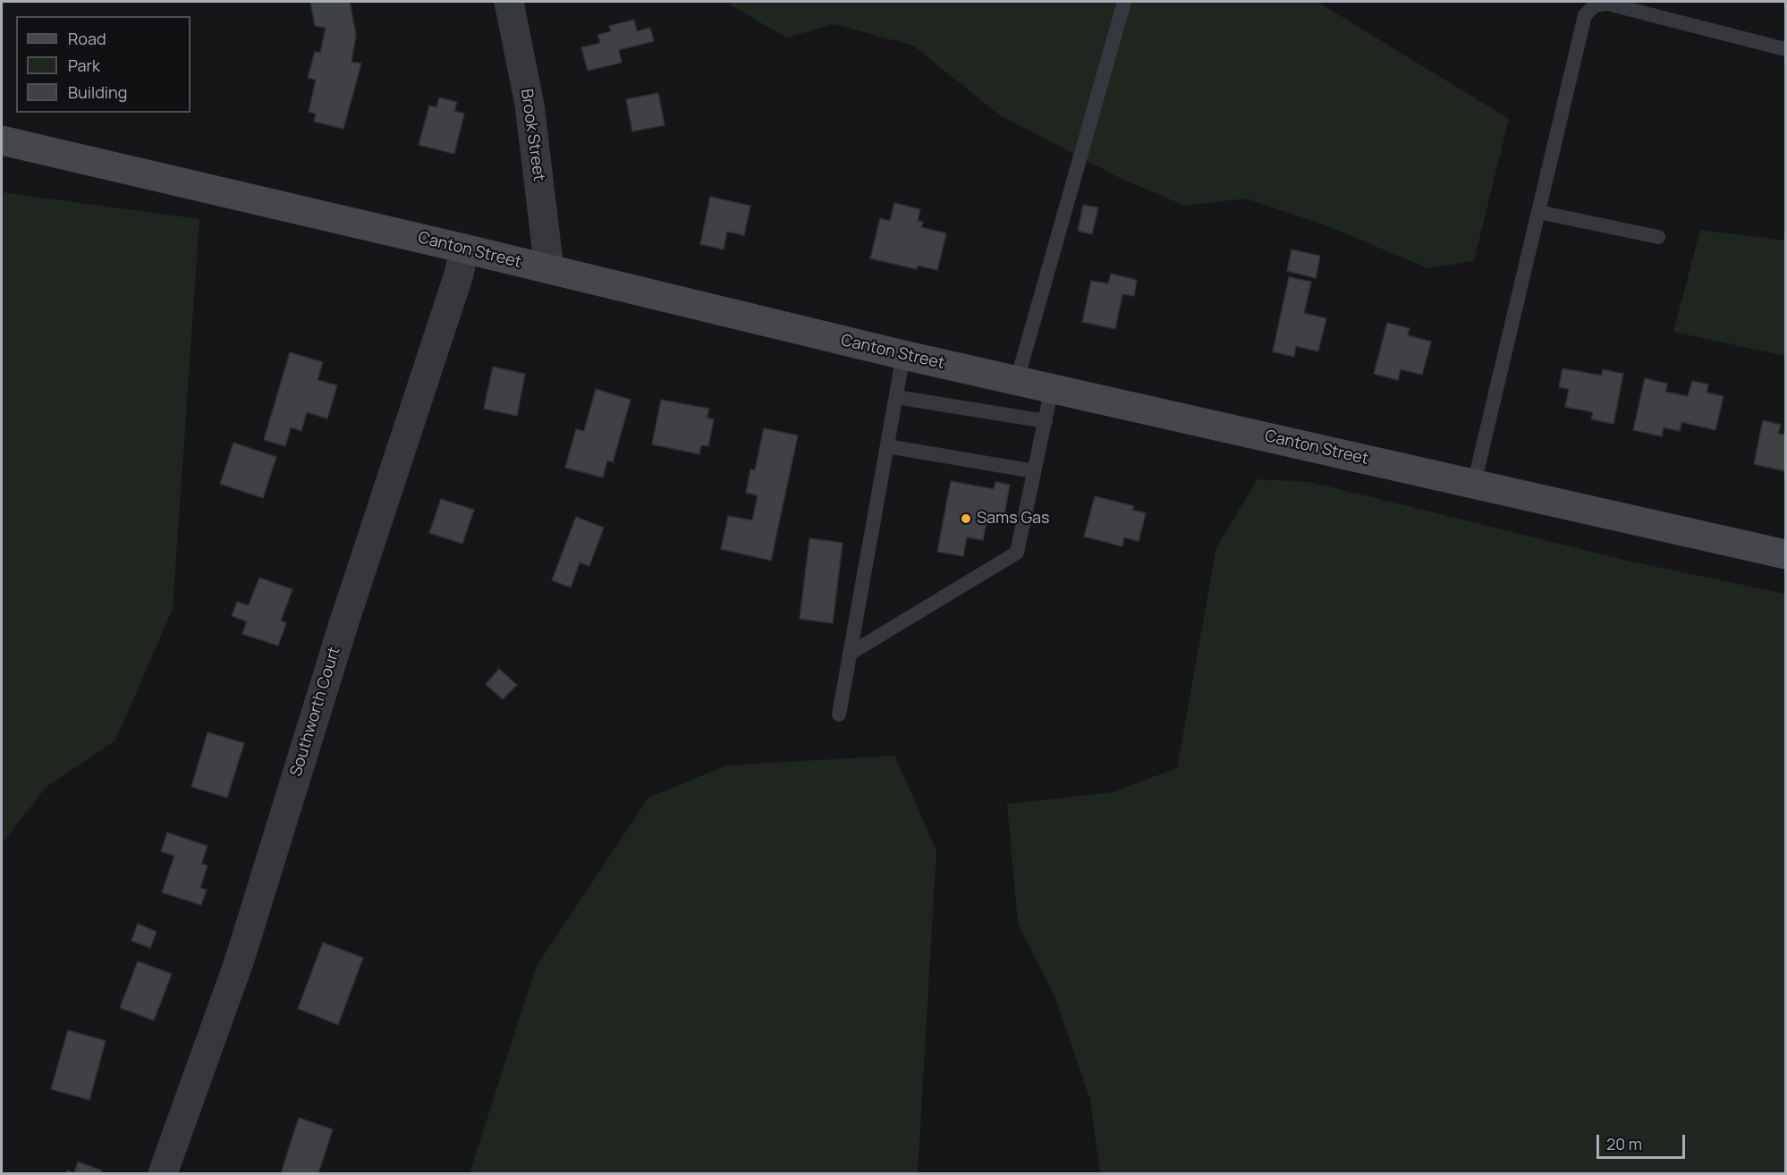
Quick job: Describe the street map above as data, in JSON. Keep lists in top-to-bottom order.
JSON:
{
  "streets": {
    "main road": ["Canton Street"],
    "street": ["Brook Street", "Southworth Court"]
  },
  "crossings": [
    ["Brook Street", "Canton Street"],
    ["Canton Street", "Southworth Court"]
  ],
  "places": ["Sams Gas"],
  "legend": ["Road", "Park", "Building"],
  "scale_bar": "20 m"
}
